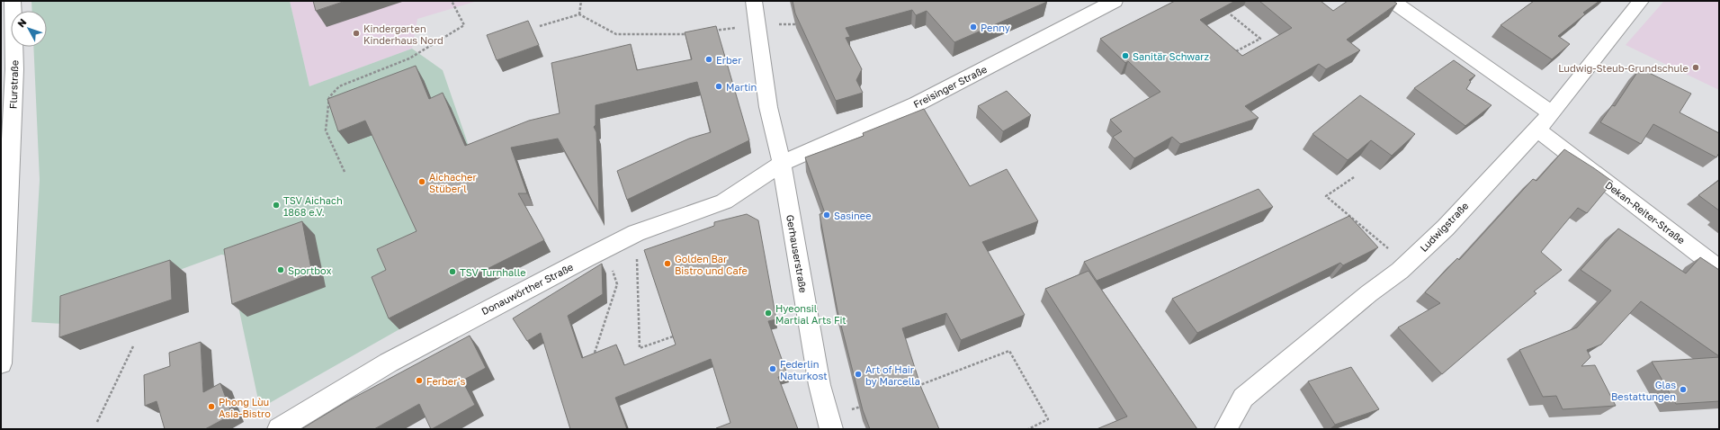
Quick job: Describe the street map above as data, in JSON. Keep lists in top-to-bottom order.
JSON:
{
  "streets": {
    "street": [
      "Flurstraße",
      "Freisinger Straße",
      "Dekan-Reiter-Straße",
      "Ludwigstraße",
      "Gerhauserstraße",
      "Donauwörther Straße"
    ]
  },
  "crossings": [
    ["Freisinger Straße", "Gerhauserstraße"],
    ["Freisinger Straße", "Donauwörther Straße"],
    ["Dekan-Reiter-Straße", "Ludwigstraße"],
    ["Gerhauserstraße", "Donauwörther Straße"]
  ],
  "places": [
    "Penny",
    "Kindergarten Kinderhaus Nord",
    "Sanitär Schwarz",
    "Erber",
    "Ludwig-Steub-Grundschule",
    "Martin",
    "Aichacher Stüber'l",
    "TSV Aichach 1868 e.V.",
    "Sasinee",
    "Golden Bar Bistro und Cafe",
    "Sportbox",
    "TSV Turnhalle",
    "Hyeonsil Martial Arts Fit",
    "Federlin Naturkost",
    "Art of Hair by Marcella",
    "Ferber's",
    "Glas Bestattungen",
    "Phong Lùu Asia-Bistro"
  ],
  "north": "top left"
}
